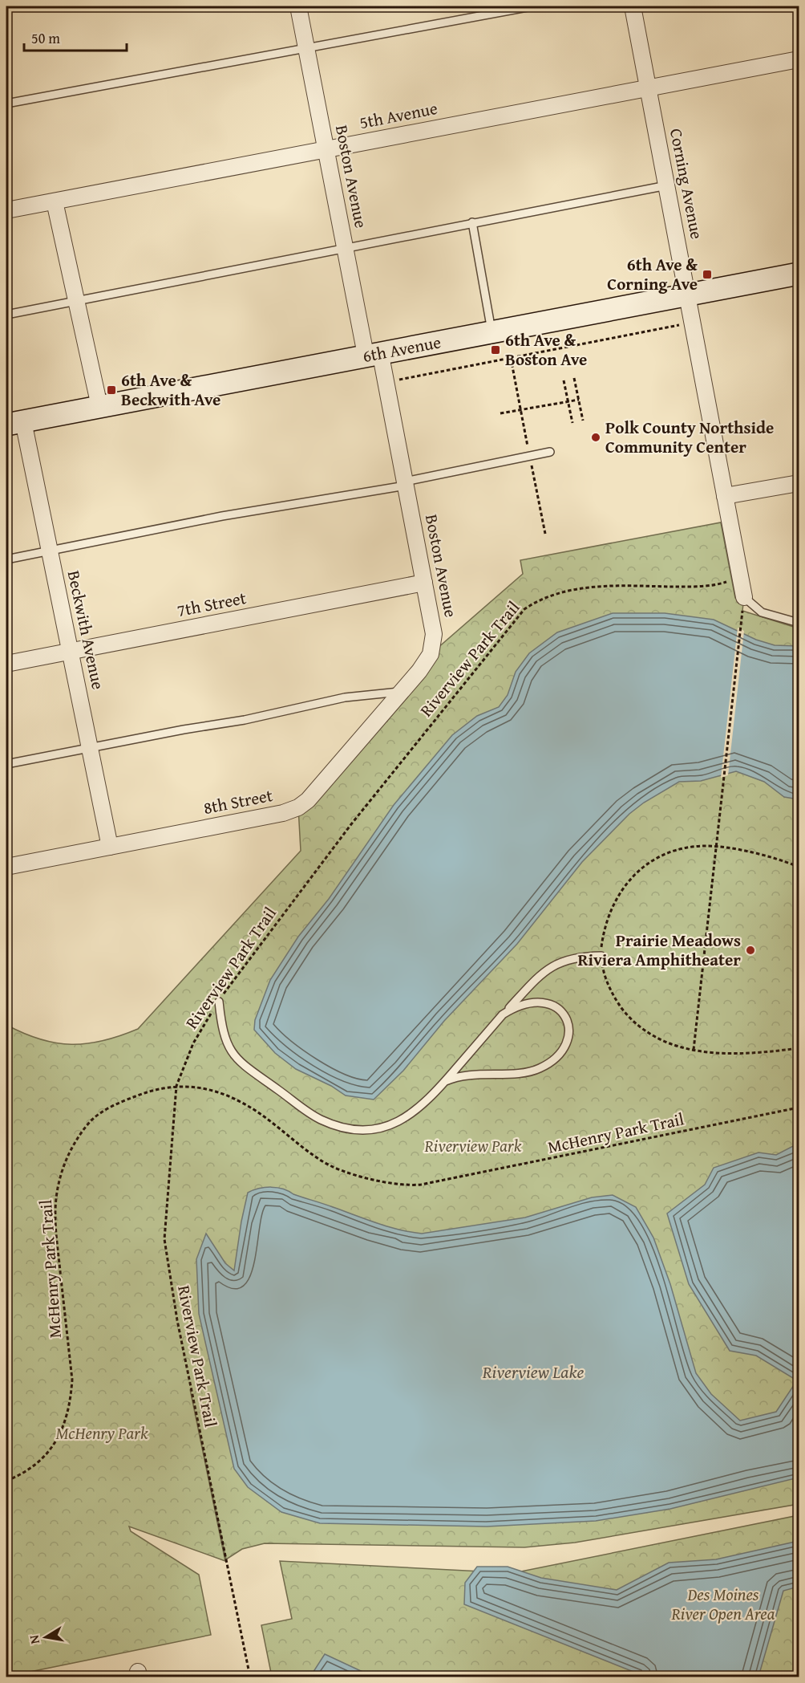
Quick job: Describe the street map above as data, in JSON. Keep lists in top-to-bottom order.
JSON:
{
  "streets": {
    "main road": ["6th Avenue"],
    "street": [
      "5th Avenue",
      "Boston Avenue",
      "Corning Avenue",
      "7th Street",
      "Beckwith Avenue",
      "8th Street"
    ],
    "path": ["Riverview Park Trail", "McHenry Park Trail"]
  },
  "crossings": [
    ["5th Avenue", "Boston Avenue"],
    ["5th Avenue", "Corning Avenue"],
    ["Boston Avenue", "6th Avenue"],
    ["Boston Avenue", "7th Street"],
    ["Boston Avenue", "8th Street"],
    ["Corning Avenue", "6th Avenue"],
    ["6th Avenue", "Beckwith Avenue"],
    ["7th Street", "Beckwith Avenue"],
    ["Beckwith Avenue", "8th Street"],
    ["Riverview Park Trail", "McHenry Park Trail"]
  ],
  "water": ["Riverview Lake"],
  "parks": ["Riverview Park", "McHenry Park", "Des Moines River Open Area"],
  "places": {
    "transit": ["6th Ave & Corning Ave", "6th Ave & Boston Ave", "6th Ave & Beckwith Ave"],
    "other": ["Polk County Northside Community Center", "Prairie Meadows Riviera Amphitheater"]
  },
  "scale_bar": "50 m",
  "north": "left"
}
